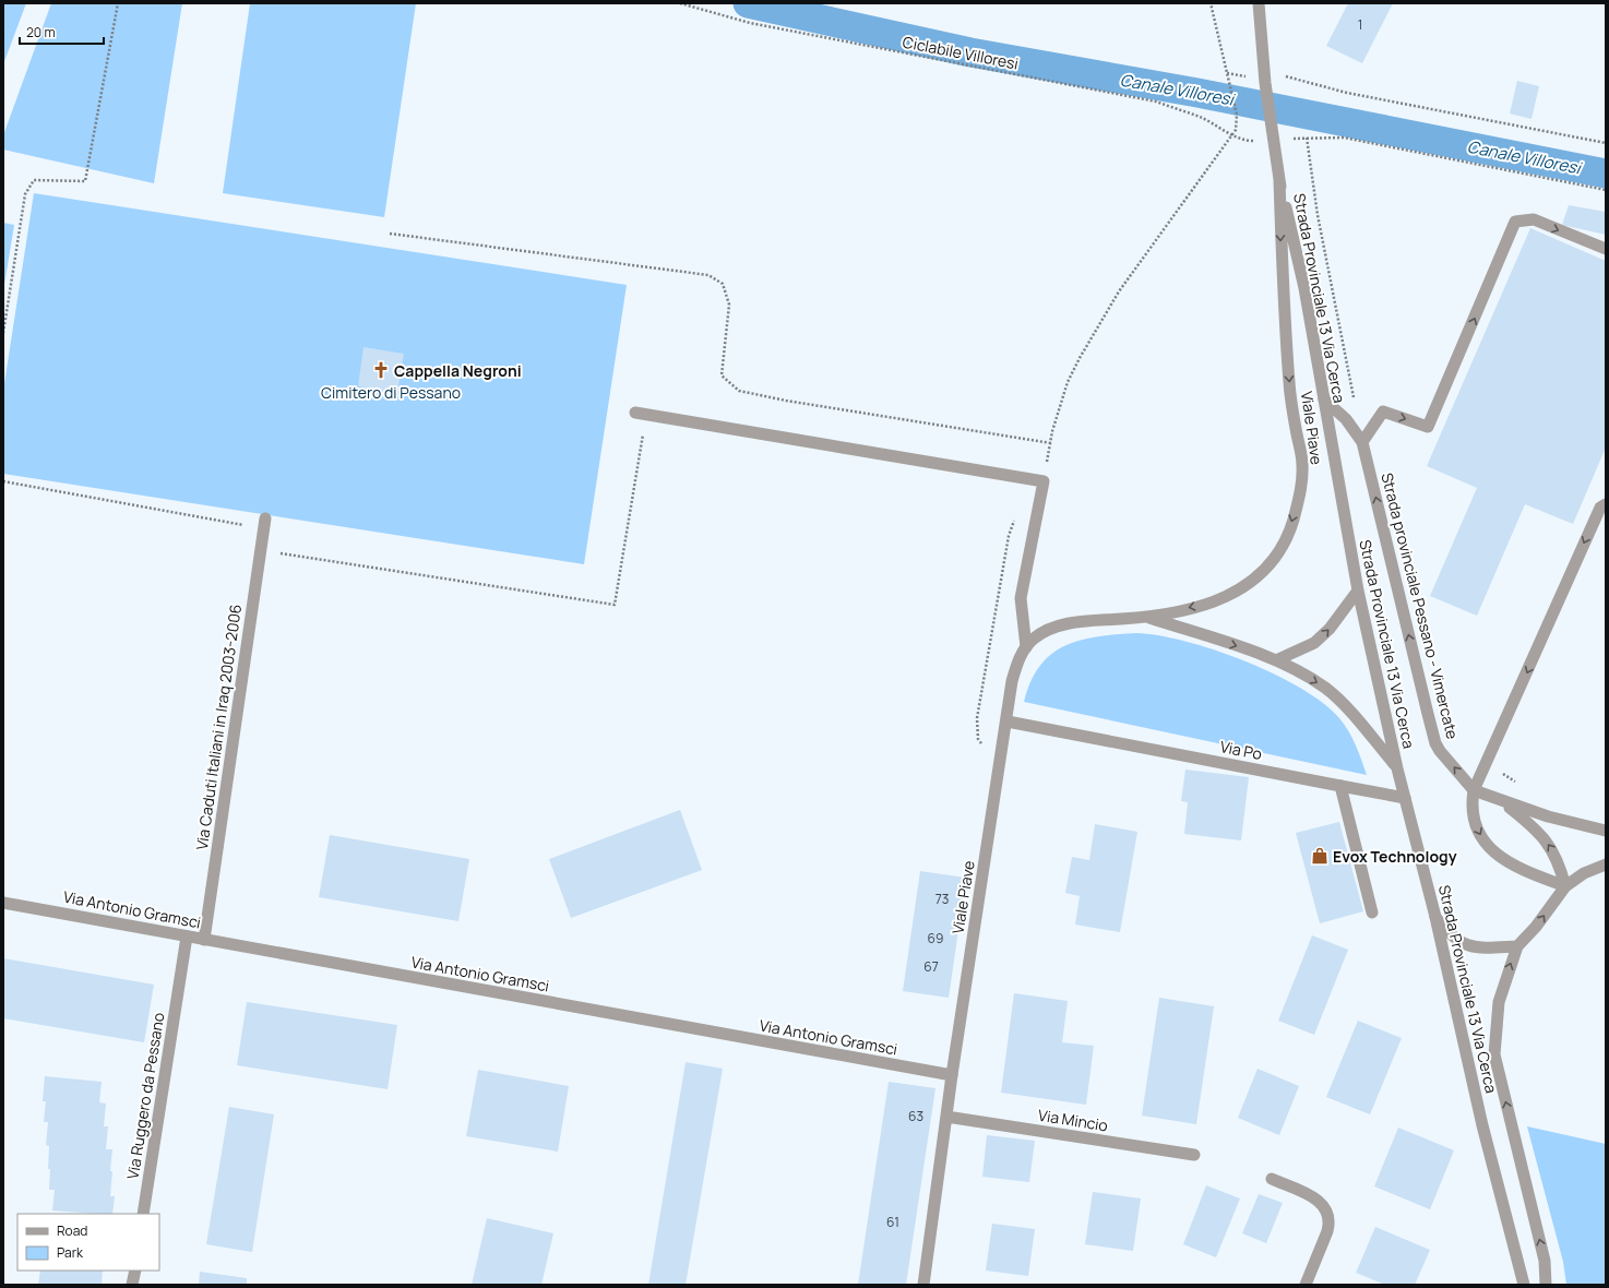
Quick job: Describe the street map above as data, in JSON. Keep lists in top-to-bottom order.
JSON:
{
  "streets": {
    "street": [
      "Strada Provinciale 13 Via Cerca",
      "Viale Piave",
      "Strada provinciale Pessano - Vimercate",
      "Via Caduti Italiani in Iraq 2003-2006",
      "Via Po",
      "Via Antonio Gramsci",
      "Via Ruggero da Pessano",
      "Via Mincio"
    ],
    "path": ["Ciclabile Villoresi"]
  },
  "crossings": [
    ["Strada Provinciale 13 Via Cerca", "Viale Piave"],
    ["Strada Provinciale 13 Via Cerca", "Strada provinciale Pessano - Vimercate"],
    ["Strada Provinciale 13 Via Cerca", "Via Po"],
    ["Viale Piave", "Via Po"],
    ["Viale Piave", "Via Antonio Gramsci"],
    ["Viale Piave", "Via Mincio"],
    ["Via Caduti Italiani in Iraq 2003-2006", "Via Antonio Gramsci"],
    ["Via Antonio Gramsci", "Via Ruggero da Pessano"]
  ],
  "one_way": ["Strada provinciale Pessano - Vimercate"],
  "water": ["Canale Villoresi"],
  "parks": ["Cimitero di Pessano"],
  "places": {
    "church": ["Cappella Negroni"],
    "shop": ["Evox Technology"]
  },
  "house_numbers": [
    "1",
    "73",
    "69",
    "67",
    "63",
    "61"
  ],
  "legend": ["Road", "Park"],
  "scale_bar": "20 m"
}
